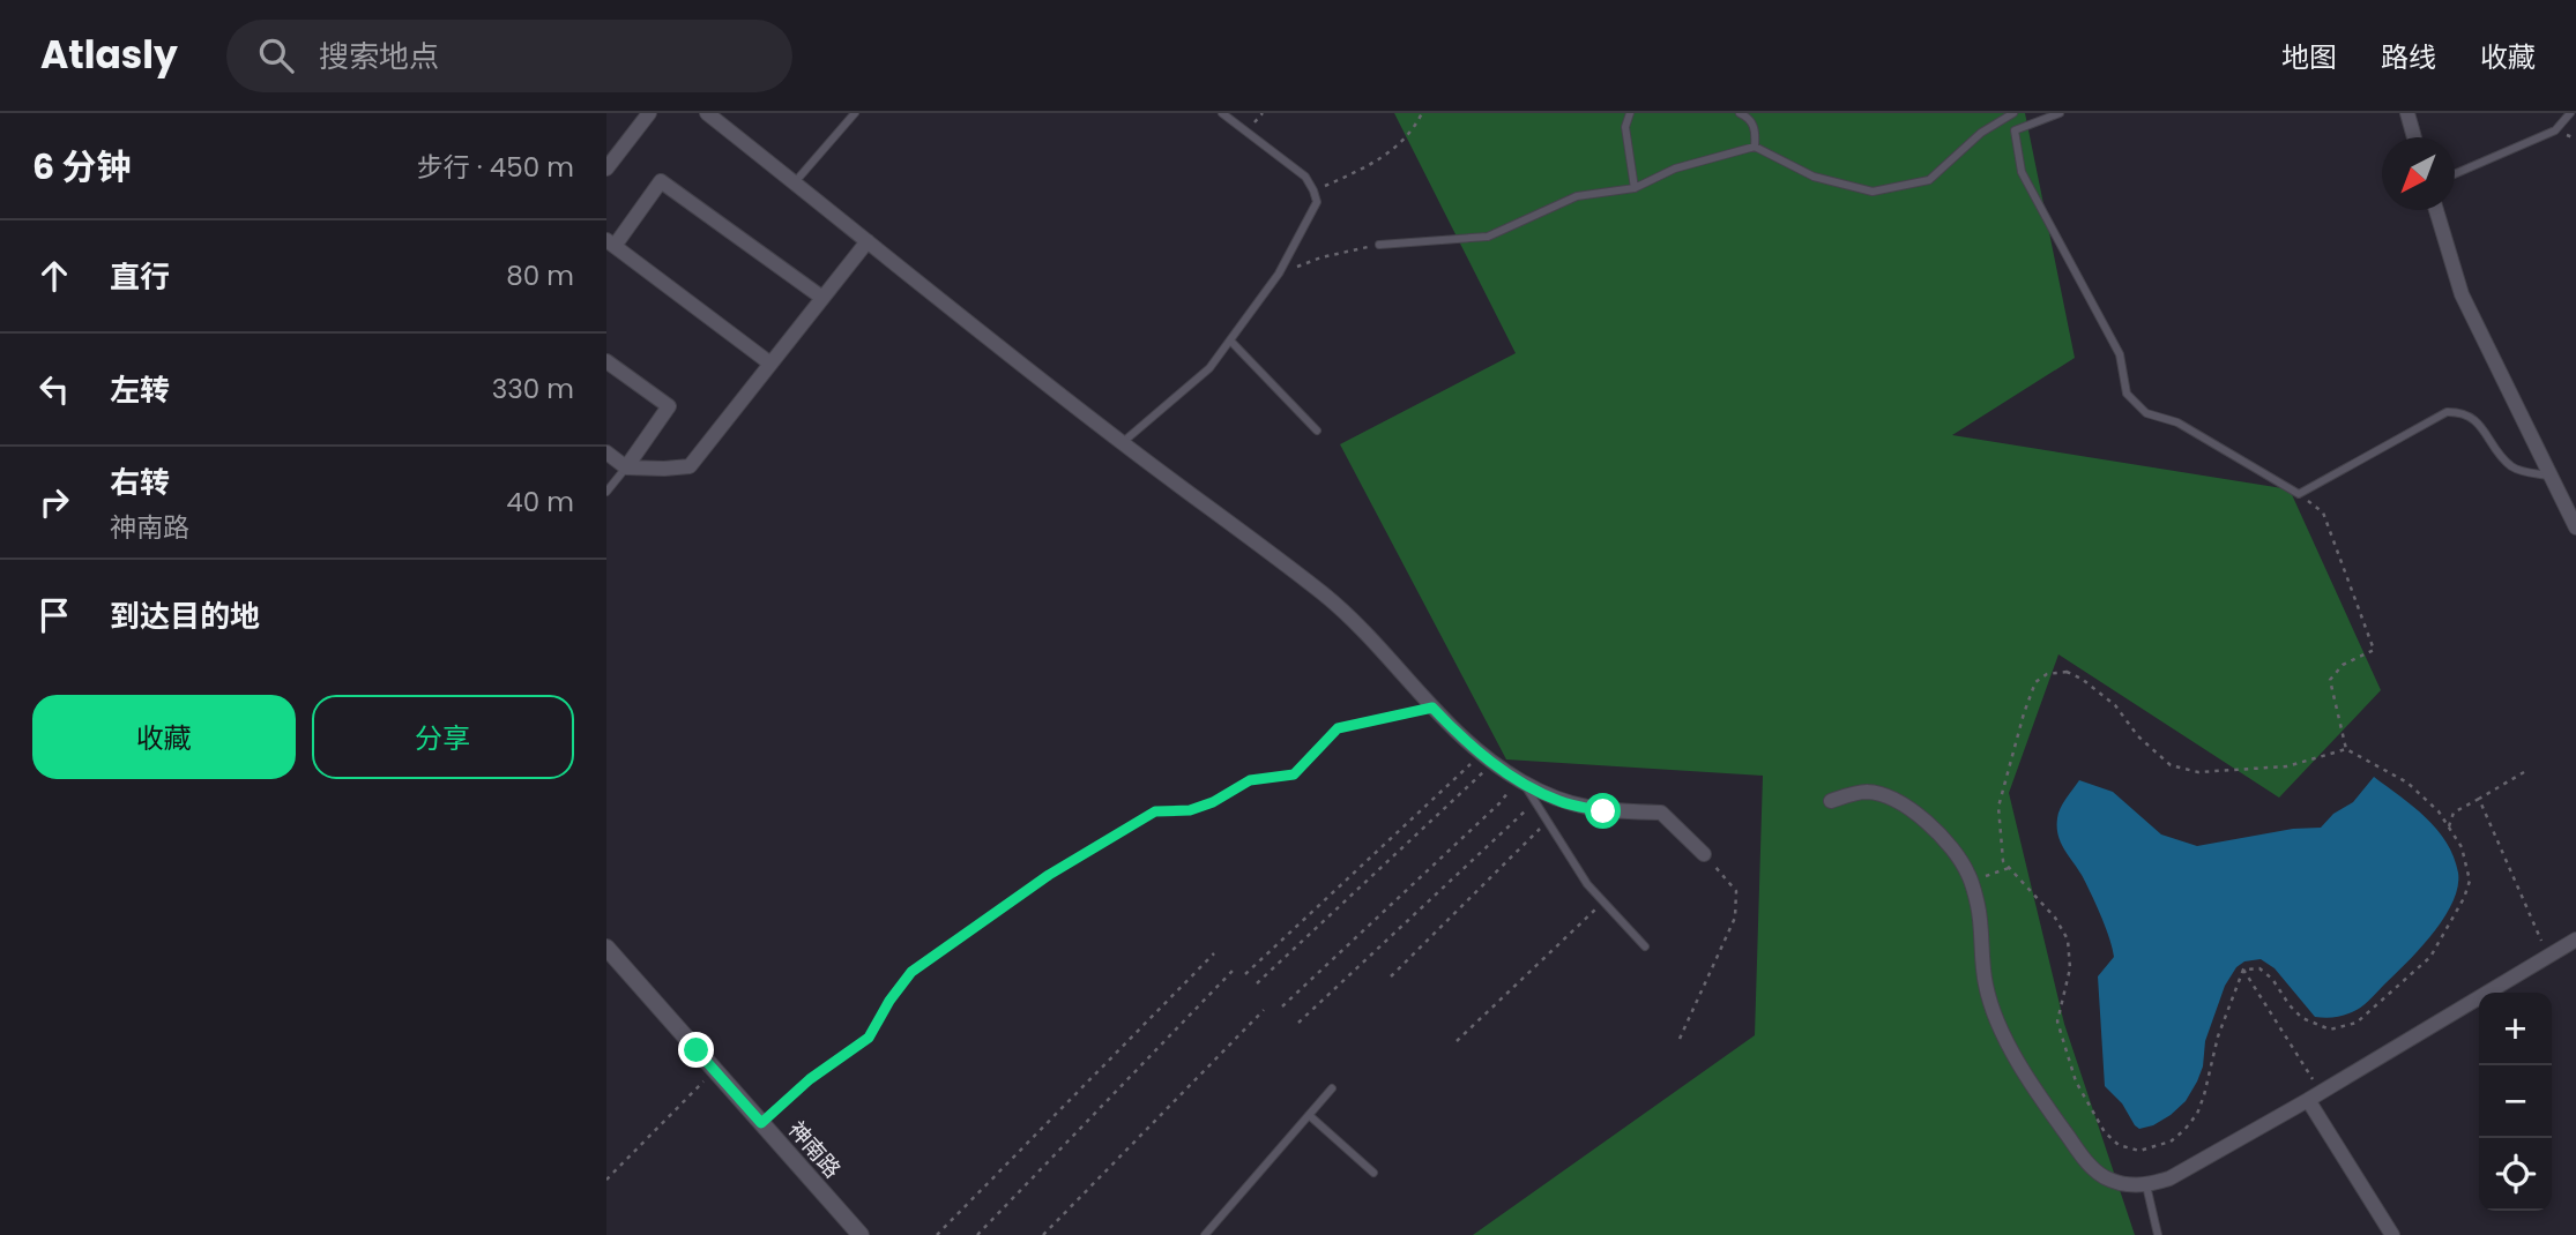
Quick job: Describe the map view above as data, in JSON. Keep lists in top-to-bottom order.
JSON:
{
  "streets": {
    "street": ["神南路"]
  },
  "north": "bottom left",
  "page": {
    "header": "Atlasly",
    "search": "搜索地点",
    "nav": ["地图", "路线", "收藏"],
    "heading": ["6 分钟", "步行 · 450 m"],
    "list": [
      ["直行", "80 m"],
      ["左转", "330 m"],
      ["右转", "神南路", "40 m"],
      "到达目的地"
    ],
    "buttons": ["收藏", "分享"],
    "map_buttons": ["+", "−"]
  }
}
